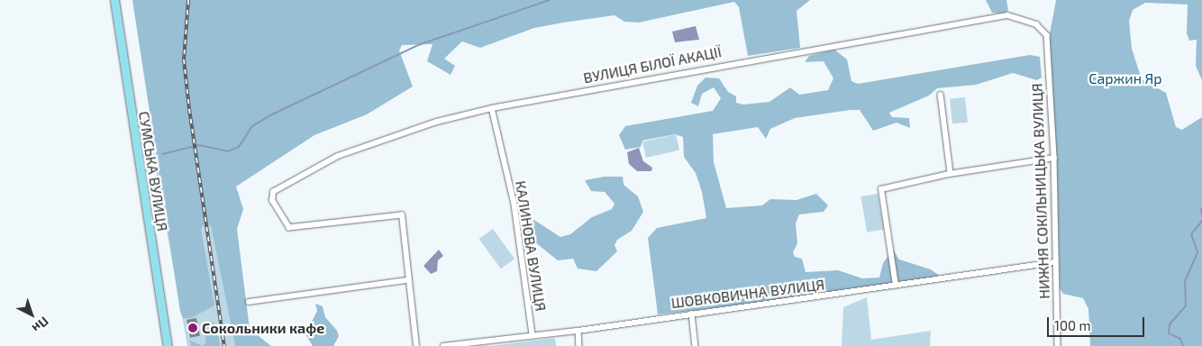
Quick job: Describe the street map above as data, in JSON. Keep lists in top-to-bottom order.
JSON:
{
  "streets": {
    "main road": ["СУМСЬКА ВУЛИЦЯ"],
    "street": [
      "ВУЛИЦЯ БІЛОЇ АКАЦІЇ",
      "НИЖНЯ СОКІЛЬНИЦЬКА ВУЛИЦЯ",
      "КАЛИНОВА ВУЛИЦЯ",
      "ШОВКОВИЧНА ВУЛИЦЯ"
    ]
  },
  "crossings": [
    ["ВУЛИЦЯ БІЛОЇ АКАЦІЇ", "НИЖНЯ СОКІЛЬНИЦЬКА ВУЛИЦЯ"],
    ["ВУЛИЦЯ БІЛОЇ АКАЦІЇ", "КАЛИНОВА ВУЛИЦЯ"],
    ["НИЖНЯ СОКІЛЬНИЦЬКА ВУЛИЦЯ", "ШОВКОВИЧНА ВУЛИЦЯ"],
    ["КАЛИНОВА ВУЛИЦЯ", "ШОВКОВИЧНА ВУЛИЦЯ"]
  ],
  "parks": ["Саржин Яр"],
  "places": ["Сокольники кафе"],
  "scale_bar": "100 m",
  "north": "bottom right"
}
